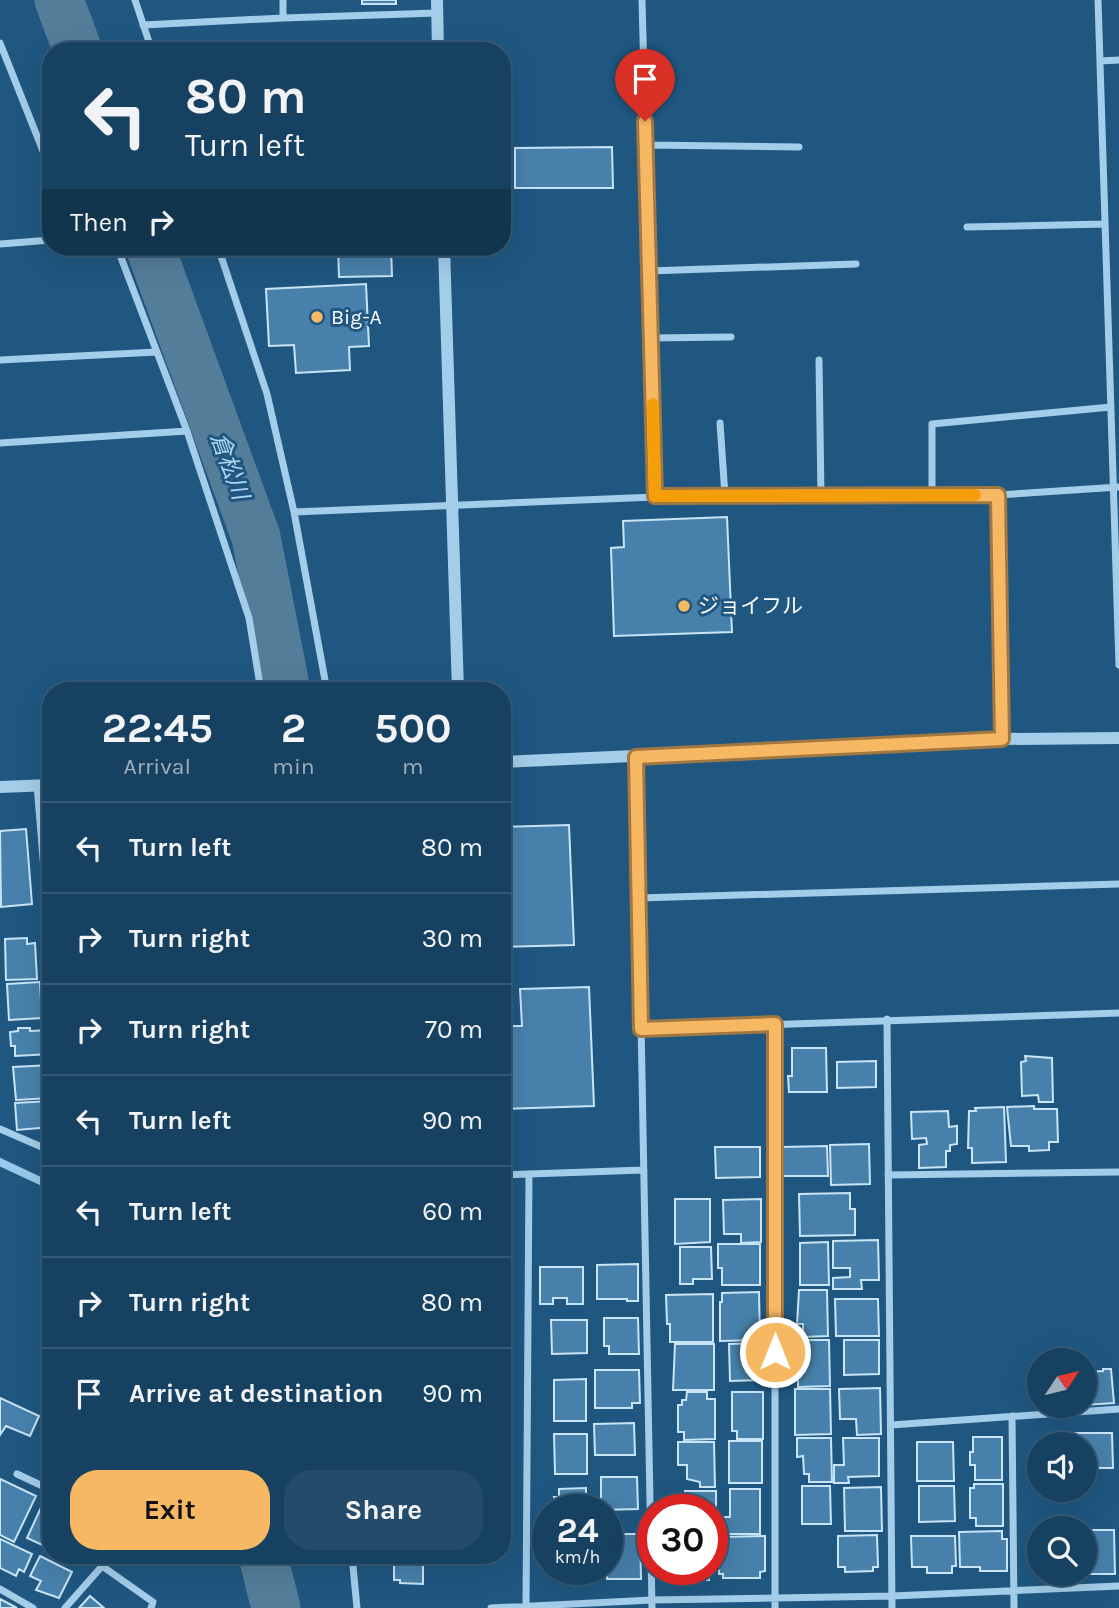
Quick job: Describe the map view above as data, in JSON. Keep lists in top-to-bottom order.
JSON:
{
  "water": ["倉松川"],
  "places": ["Big-A", "ジョイフル"],
  "north": "top right",
  "page": {
    "turn": ["80 m", "Turn left"],
    "then": "Then",
    "eta": [
      "22:45",
      "Arrival",
      "2",
      "min",
      "500",
      "m"
    ],
    "list": [
      {
        "name": "Turn left",
        "value": "80 m"
      },
      {
        "name": "Turn right",
        "value": "30 m"
      },
      {
        "name": "Turn right",
        "value": "70 m"
      },
      {
        "name": "Turn left",
        "value": "90 m"
      },
      {
        "name": "Turn left",
        "value": "60 m"
      },
      {
        "name": "Turn right",
        "value": "80 m"
      },
      {
        "name": "Arrive at destination",
        "value": "90 m"
      }
    ],
    "buttons": ["Exit", "Share"],
    "speed": "24 km/h",
    "limit": "30"
  }
}
